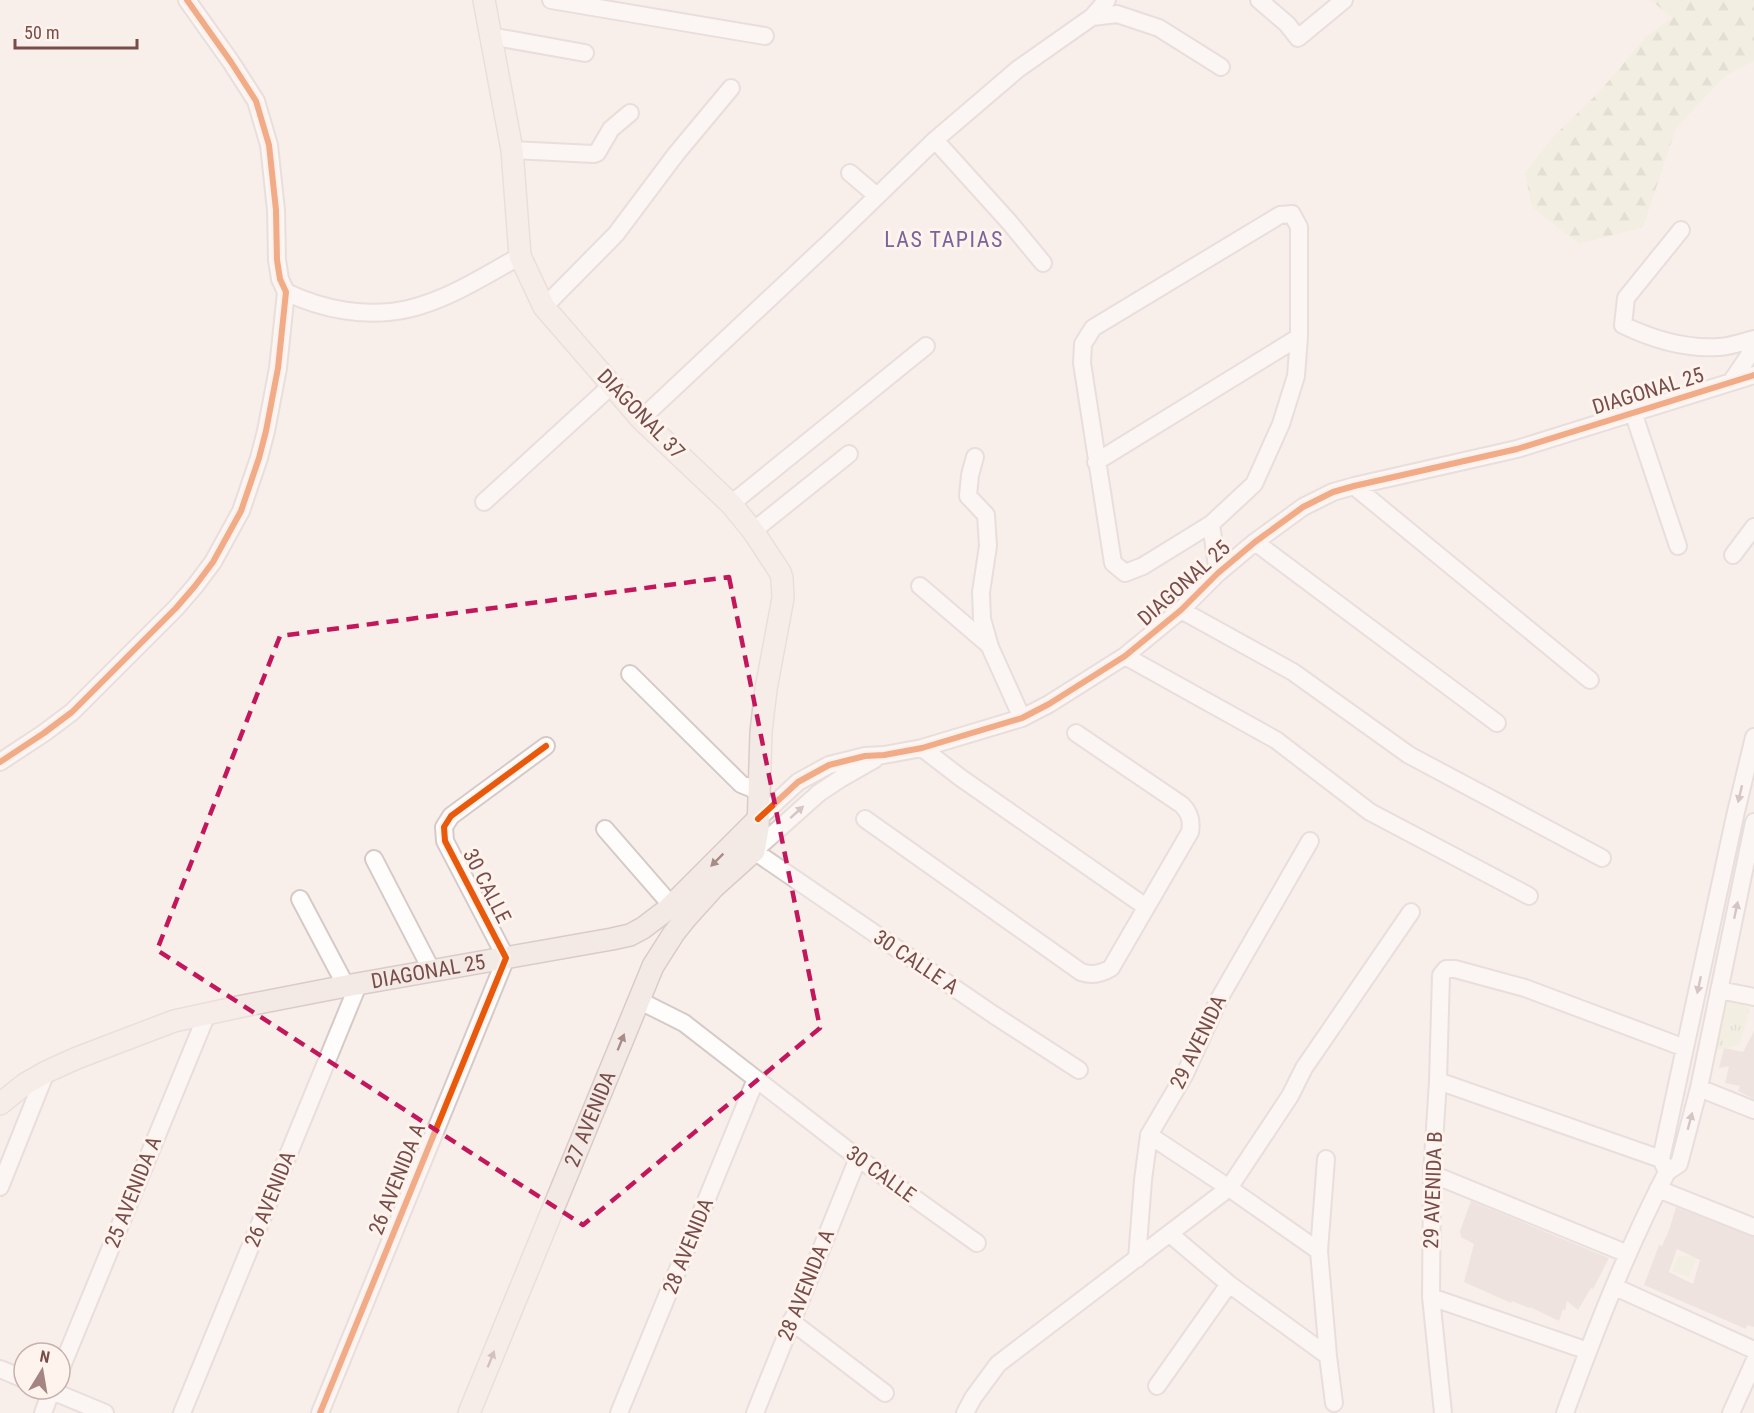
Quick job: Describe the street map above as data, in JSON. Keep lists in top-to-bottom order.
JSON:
{
  "streets": {
    "main road": ["DIAGONAL 25", "DIAGONAL 37", "27 AVENIDA"],
    "street": [
      "30 CALLE",
      "30 CALLE A",
      "29 AVENIDA",
      "26 AVENIDA A",
      "29 AVENIDA B",
      "25 AVENIDA A",
      "26 AVENIDA",
      "28 AVENIDA",
      "28 AVENIDA A"
    ]
  },
  "crossings": [
    ["DIAGONAL 25", "DIAGONAL 37"],
    ["DIAGONAL 25", "30 CALLE"],
    ["DIAGONAL 25", "30 CALLE A"],
    ["DIAGONAL 25", "27 AVENIDA"],
    ["DIAGONAL 25", "26 AVENIDA A"],
    ["DIAGONAL 25", "25 AVENIDA A"],
    ["DIAGONAL 25", "26 AVENIDA"],
    ["DIAGONAL 37", "30 CALLE A"],
    ["DIAGONAL 37", "27 AVENIDA"],
    ["30 CALLE", "27 AVENIDA"],
    ["30 CALLE", "26 AVENIDA A"],
    ["30 CALLE", "28 AVENIDA"],
    ["30 CALLE", "28 AVENIDA A"],
    ["30 CALLE A", "27 AVENIDA"]
  ],
  "one_way": ["27 AVENIDA"],
  "districts": ["LAS TAPIAS"],
  "scale_bar": "50 m",
  "north": "top"
}
